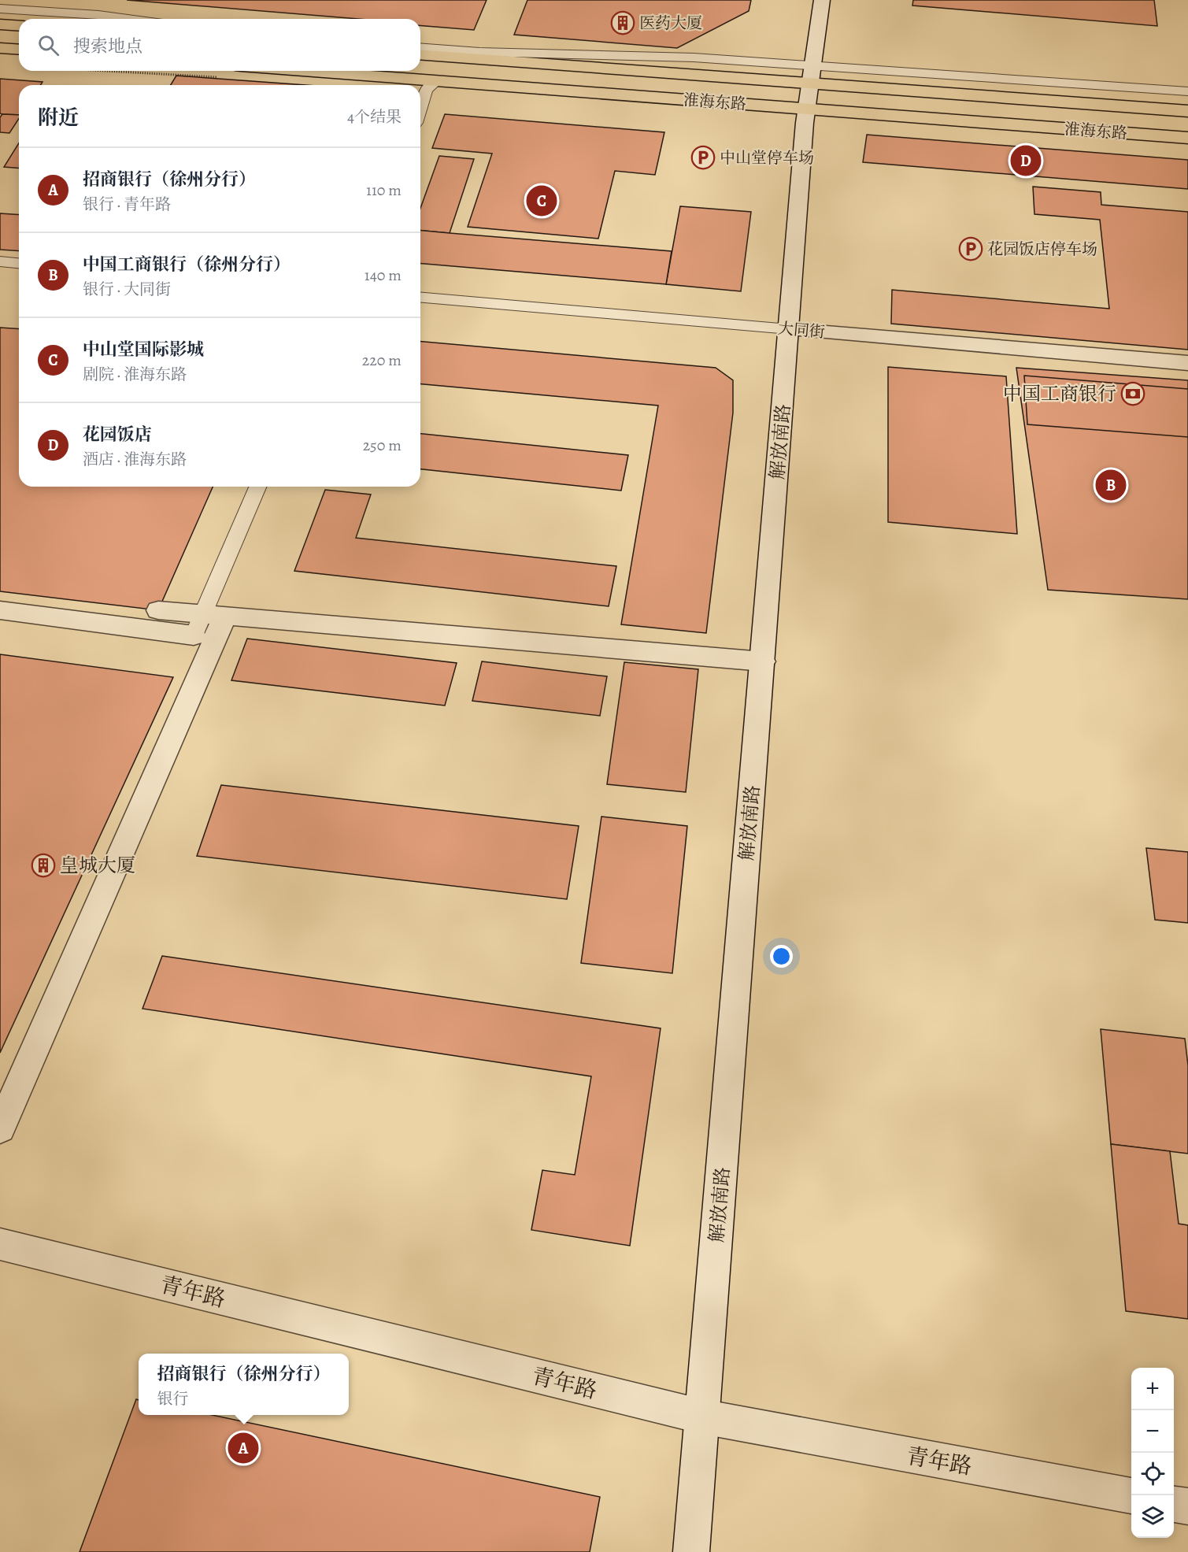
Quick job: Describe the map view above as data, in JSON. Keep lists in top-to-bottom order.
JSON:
{
  "streets": {
    "main road": ["淮海东路"],
    "street": ["大同街", "解放南路", "青年路"]
  },
  "crossings": [
    ["淮海东路", "解放南路"],
    ["大同街", "解放南路"],
    ["解放南路", "青年路"]
  ],
  "places": {
    "building": ["医药大厦", "皇城大厦"],
    "parking": ["中山堂停车场", "花园饭店停车场"],
    "bank": ["中国工商银行"]
  },
  "page": {
    "search": "搜索地点",
    "heading": ["附近", "4个结果"],
    "pins": [
      "D",
      "C",
      "B",
      "A"
    ],
    "list": [
      {
        "mark": "A",
        "name": "招商银行（徐州分行）",
        "note": "银行 · 青年路",
        "value": "110 m"
      },
      {
        "mark": "B",
        "name": "中国工商银行（徐州分行）",
        "note": "银行 · 大同街",
        "value": "140 m"
      },
      {
        "mark": "C",
        "name": "中山堂国际影城",
        "note": "剧院 · 淮海东路",
        "value": "220 m"
      },
      {
        "mark": "D",
        "name": "花园饭店",
        "note": "酒店 · 淮海东路",
        "value": "250 m"
      }
    ],
    "popup": ["招商银行（徐州分行）", "银行"],
    "map_buttons": ["+", "−"]
  }
}
